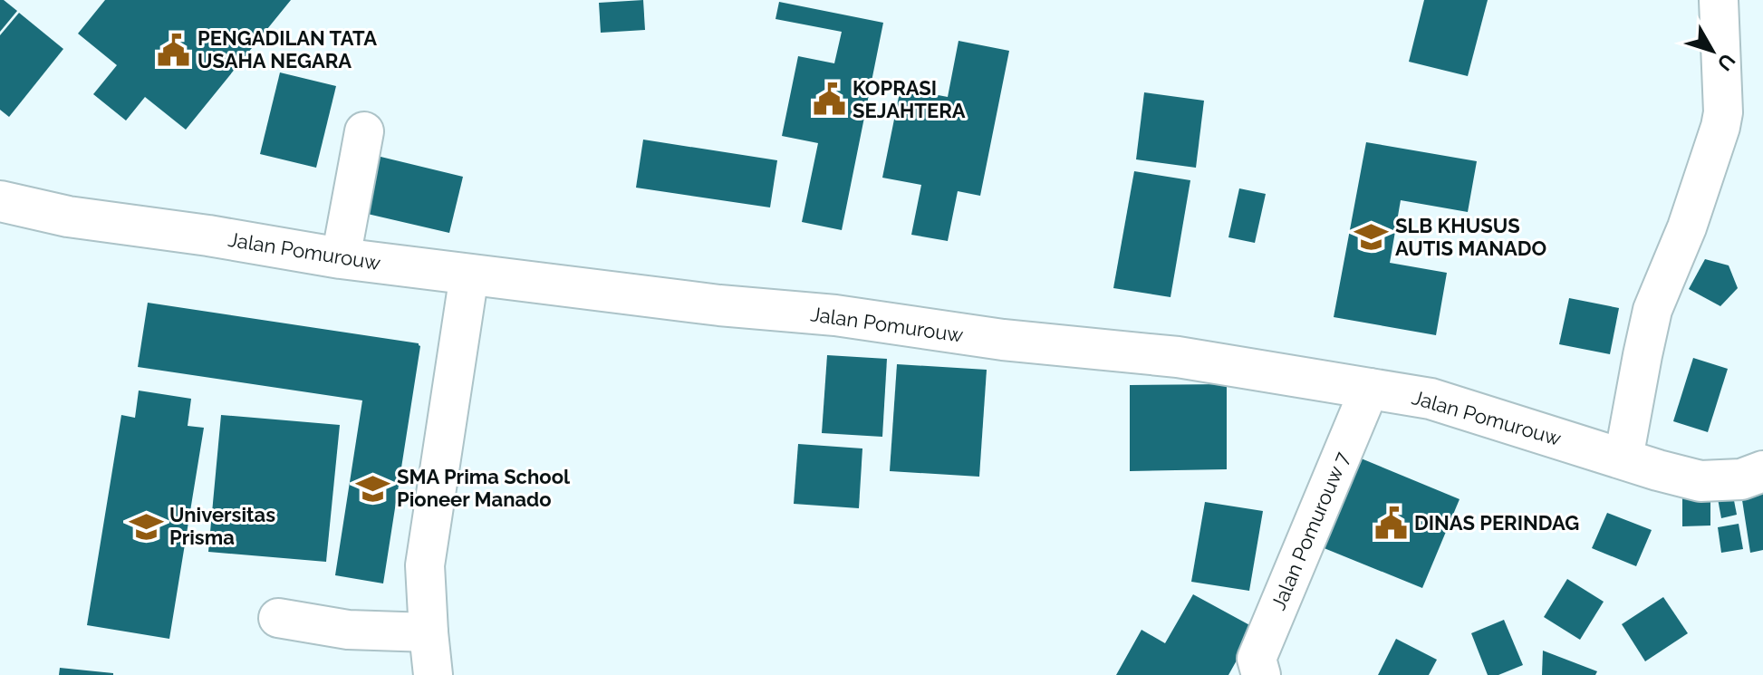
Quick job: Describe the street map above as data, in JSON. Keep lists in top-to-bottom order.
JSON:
{
  "streets": {
    "main road": ["Jalan Pomurouw"],
    "street": ["Jalan Pomurouw 7"]
  },
  "crossings": [
    ["Jalan Pomurouw", "Jalan Pomurouw 7"]
  ],
  "places": {
    "public building": ["PENGADILAN TATA USAHA NEGARA", "KOPRASI SEJAHTERA", "DINAS PERINDAG"],
    "school or university": ["SLB KHUSUS AUTIS MANADO", "SMA Prima School Pioneer Manado", "Universitas Prisma"]
  },
  "north": "bottom right"
}
